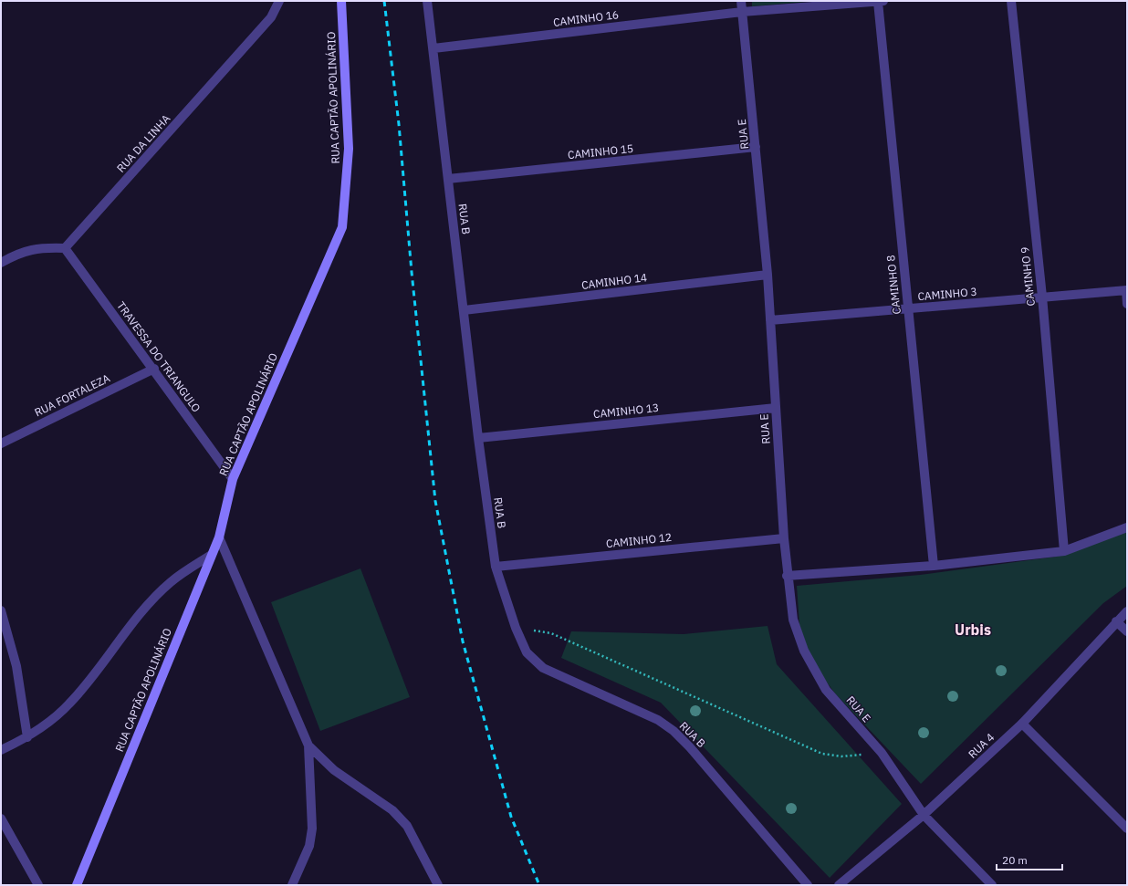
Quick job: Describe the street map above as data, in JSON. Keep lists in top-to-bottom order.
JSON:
{
  "streets": {
    "street": [
      "CAMINHO 16",
      "RUA CAPTÃO APOLINÁRIO",
      "RUA E",
      "RUA DA LINHA",
      "CAMINHO 15",
      "RUA B",
      "CAMINHO 9",
      "CAMINHO 14",
      "CAMINHO 8",
      "CAMINHO 3",
      "TRAVESSA DO TRIANGULO",
      "RUA FORTALEZA",
      "CAMINHO 13",
      "CAMINHO 12",
      "RUA 4"
    ]
  },
  "crossings": [
    ["CAMINHO 16", "RUA E"],
    ["CAMINHO 16", "RUA B"],
    ["CAMINHO 16", "CAMINHO 8"],
    ["RUA CAPTÃO APOLINÁRIO", "TRAVESSA DO TRIANGULO"],
    ["RUA E", "CAMINHO 15"],
    ["RUA E", "CAMINHO 14"],
    ["RUA E", "CAMINHO 3"],
    ["RUA E", "CAMINHO 13"],
    ["RUA E", "CAMINHO 12"],
    ["RUA E", "RUA 4"],
    ["RUA DA LINHA", "TRAVESSA DO TRIANGULO"],
    ["CAMINHO 15", "RUA B"],
    ["RUA B", "CAMINHO 14"],
    ["RUA B", "CAMINHO 13"],
    ["RUA B", "CAMINHO 12"],
    ["CAMINHO 9", "CAMINHO 3"],
    ["CAMINHO 8", "CAMINHO 3"],
    ["TRAVESSA DO TRIANGULO", "RUA FORTALEZA"]
  ],
  "districts": ["Urbis"],
  "scale_bar": "20 m"
}
